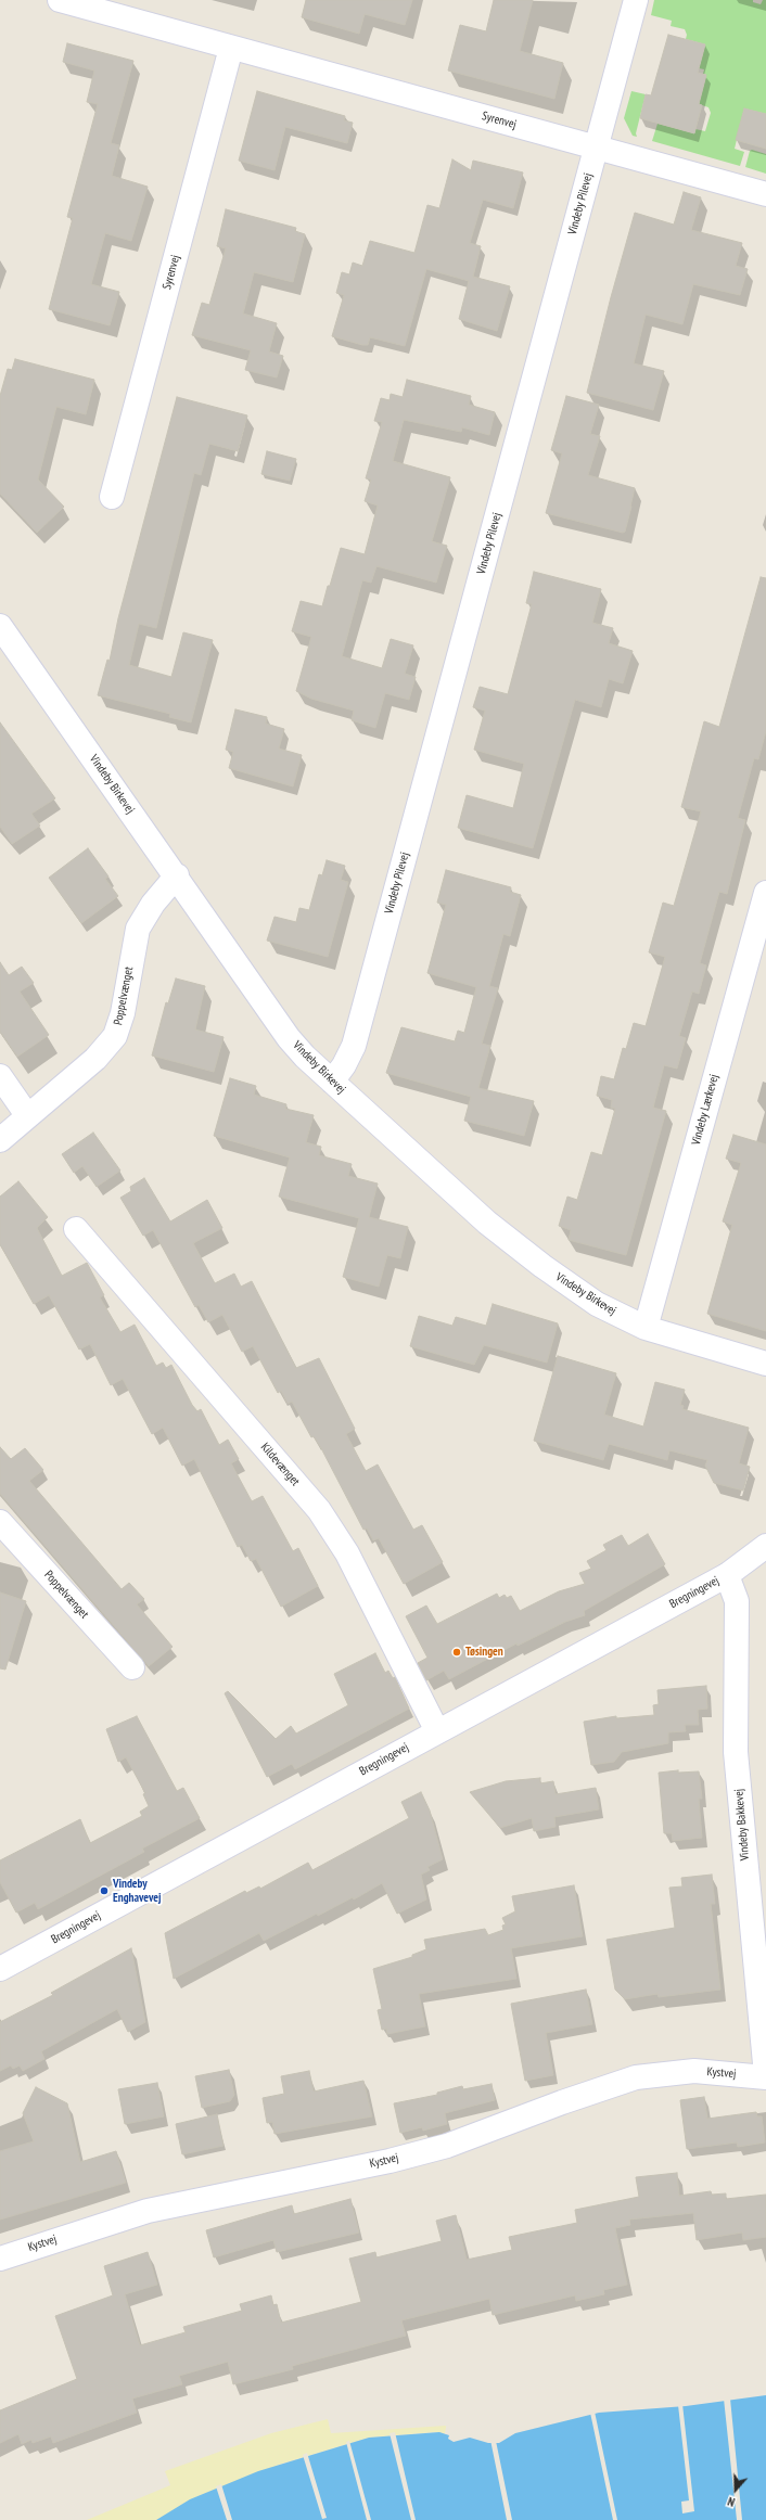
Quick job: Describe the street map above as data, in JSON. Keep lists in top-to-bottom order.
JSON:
{
  "streets": {
    "street": [
      "Syrenvej",
      "Vindeby Pilevej",
      "Vindeby Birkevej",
      "Poppelvænget",
      "Vindeby Lærkevej",
      "Kildevænget",
      "Bregningevej",
      "Vindeby Bakkevej",
      "Kystvej"
    ]
  },
  "crossings": [
    ["Syrenvej", "Vindeby Pilevej"],
    ["Vindeby Pilevej", "Vindeby Birkevej"],
    ["Vindeby Birkevej", "Poppelvænget"],
    ["Vindeby Birkevej", "Vindeby Lærkevej"],
    ["Kildevænget", "Bregningevej"],
    ["Bregningevej", "Vindeby Bakkevej"],
    ["Vindeby Bakkevej", "Kystvej"]
  ],
  "places": ["Tøsingen", "Vindeby Enghavevej"],
  "north": "bottom"
}
